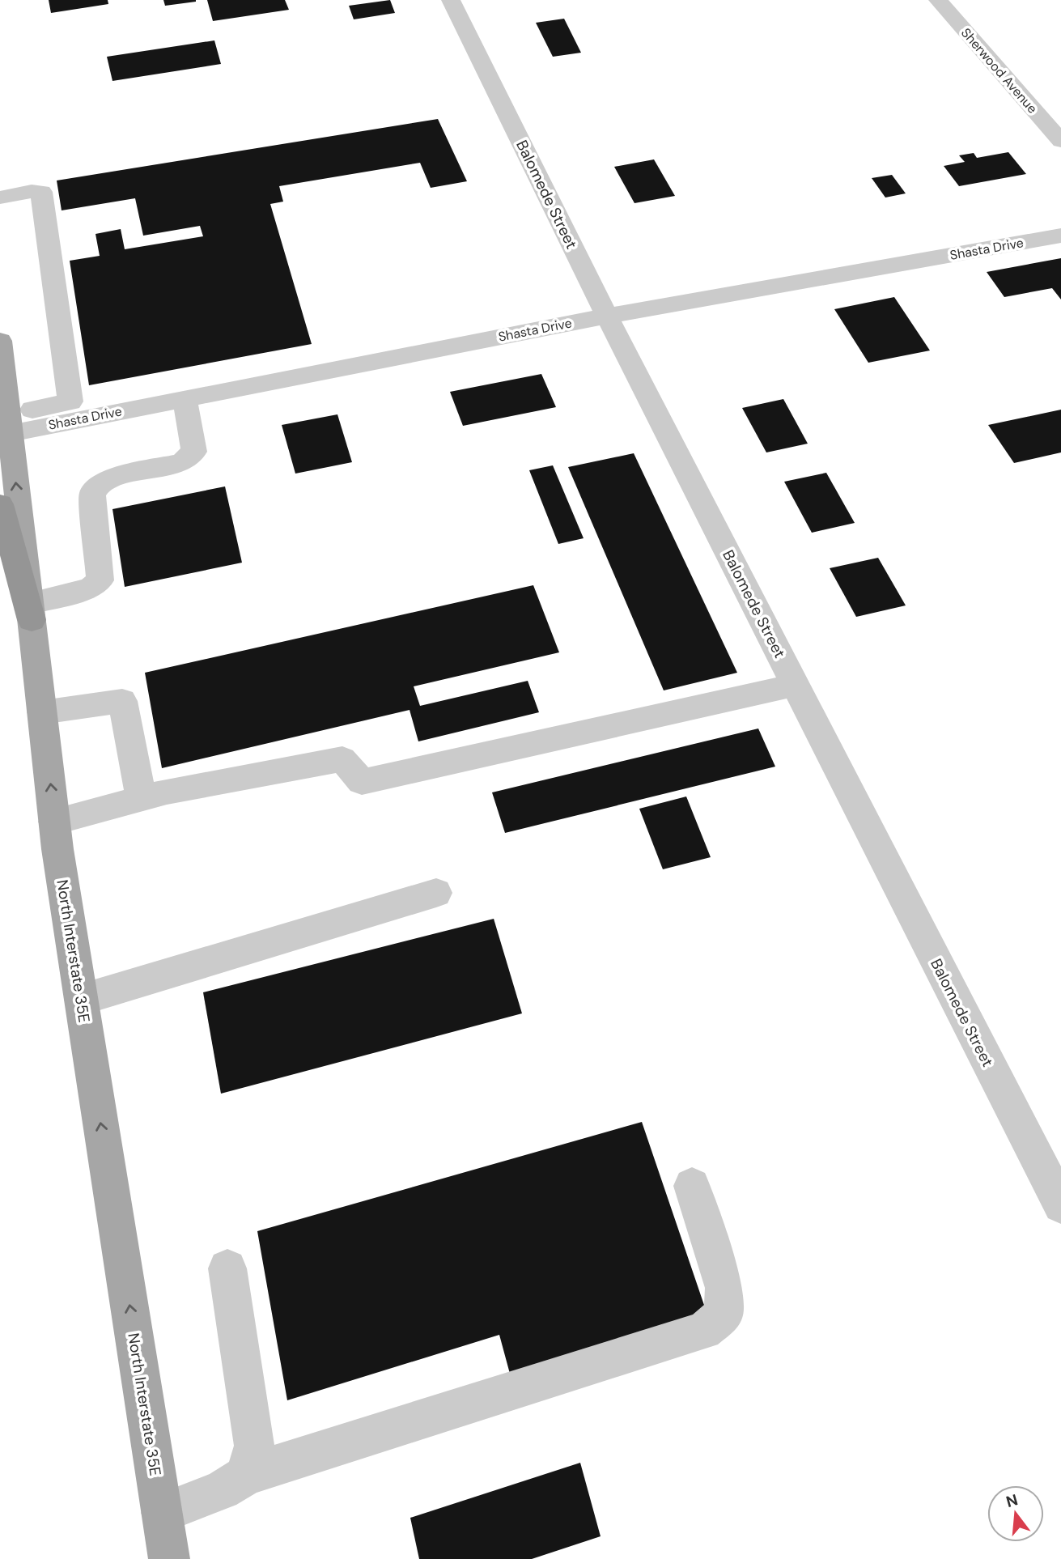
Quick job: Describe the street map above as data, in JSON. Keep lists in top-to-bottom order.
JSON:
{
  "streets": {
    "main road": ["North Interstate 35E"],
    "street": ["Sherwood Avenue", "Balomede Street", "Shasta Drive"]
  },
  "crossings": [
    ["Balomede Street", "Shasta Drive"],
    ["Shasta Drive", "North Interstate 35E"]
  ],
  "one_way": ["North Interstate 35E"],
  "north": "top"
}
